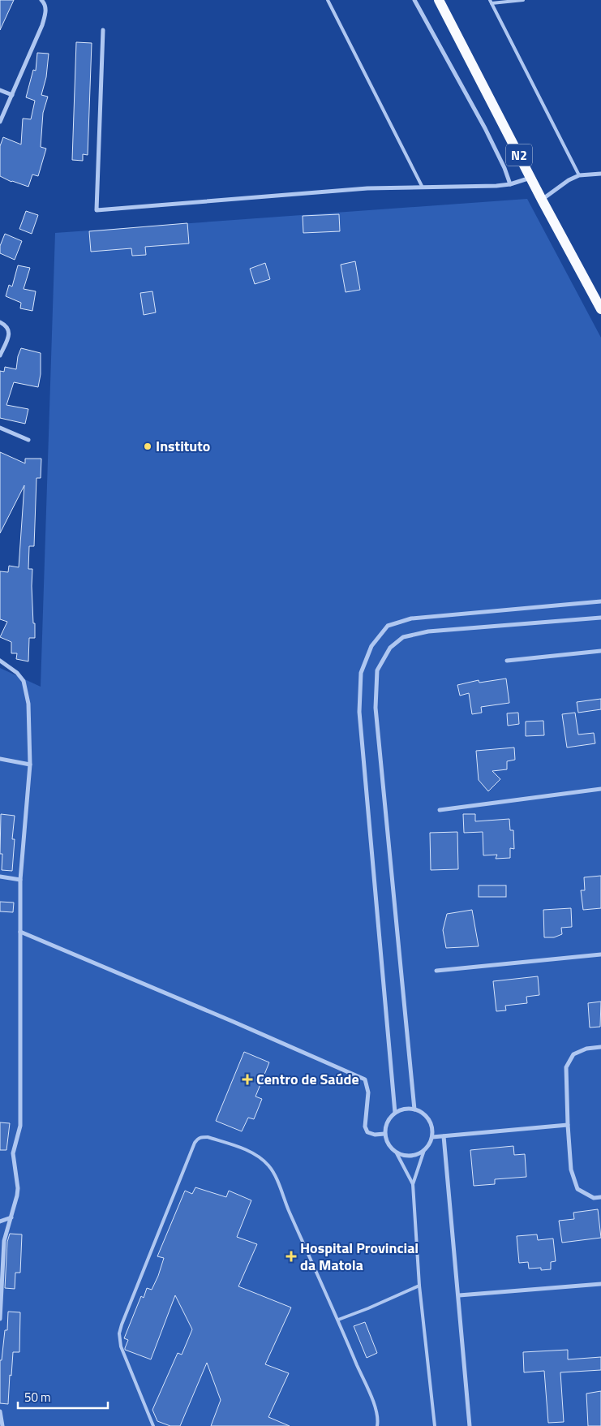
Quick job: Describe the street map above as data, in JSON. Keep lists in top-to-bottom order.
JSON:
{
  "streets": {
    "main road": ["N2"]
  },
  "places": {
    "other": ["Instituto"],
    "health": ["Centro de Saúde", "Hospital Provincial da Matola"]
  },
  "scale_bar": "50 m"
}
